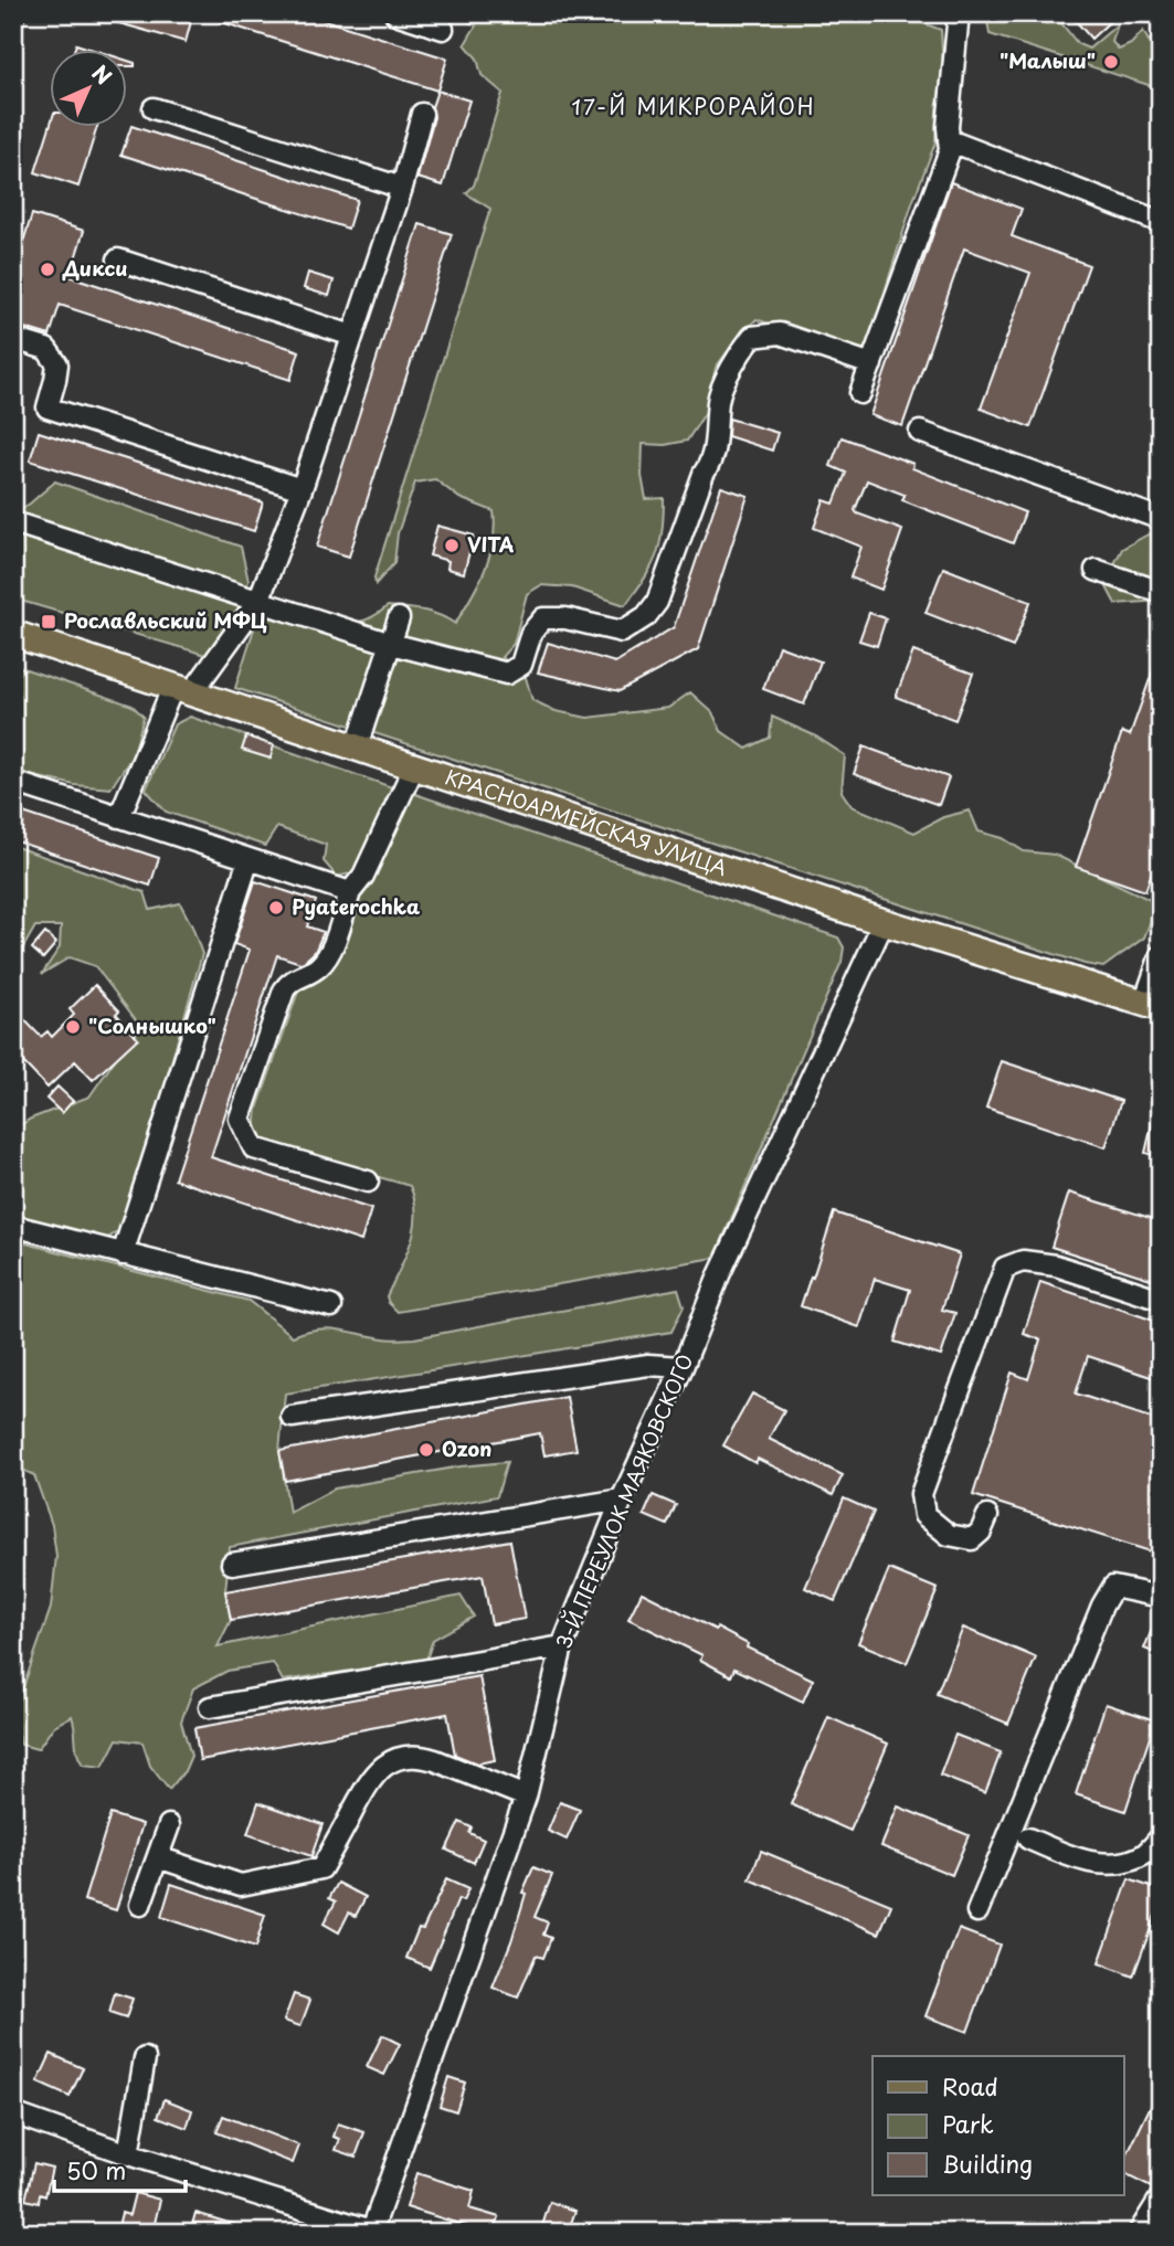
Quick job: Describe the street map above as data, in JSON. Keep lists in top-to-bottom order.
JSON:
{
  "streets": {
    "main road": ["КРАСНОАРМЕЙСКАЯ УЛИЦА"],
    "street": ["3-Й ПЕРЕУЛОК МАЯКОВСКОГО"]
  },
  "crossings": [
    ["КРАСНОАРМЕЙСКАЯ УЛИЦА", "3-Й ПЕРЕУЛОК МАЯКОВСКОГО"]
  ],
  "districts": ["17-Й МИКРОРАЙОН"],
  "places": {
    "other": [
      "\"Малыш\"",
      "Дикси",
      "VITA",
      "Pyaterochka",
      "\"Солнышко\"",
      "Ozon"
    ],
    "transit": ["Рославльский МФЦ"]
  },
  "legend": ["Road", "Park", "Building"],
  "scale_bar": "50 m",
  "north": "top right"
}
